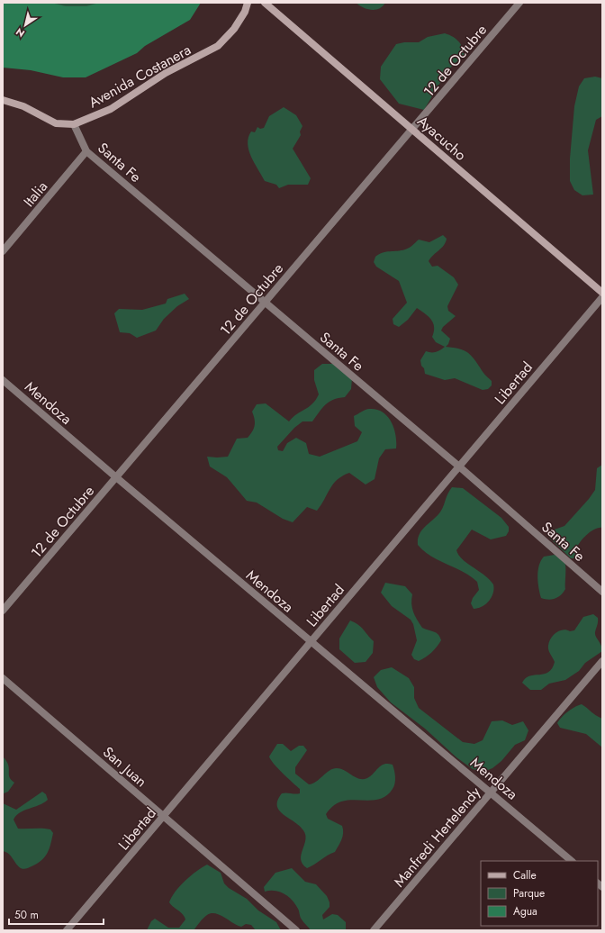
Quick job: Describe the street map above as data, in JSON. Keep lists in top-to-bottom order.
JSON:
{
  "streets": {
    "street": [
      "12 de Octubre",
      "Avenida Costanera",
      "Ayacucho",
      "Santa Fe",
      "Italia",
      "Libertad",
      "Mendoza",
      "San Juan",
      "Manfredi Hertelendy"
    ]
  },
  "crossings": [
    ["12 de Octubre", "Ayacucho"],
    ["12 de Octubre", "Santa Fe"],
    ["12 de Octubre", "Mendoza"],
    ["Avenida Costanera", "Santa Fe"],
    ["Santa Fe", "Italia"],
    ["Santa Fe", "Libertad"],
    ["Libertad", "Mendoza"],
    ["Libertad", "San Juan"],
    ["Mendoza", "Manfredi Hertelendy"]
  ],
  "legend": ["Calle", "Parque", "Agua"],
  "scale_bar": "50 m",
  "north": "bottom left"
}
